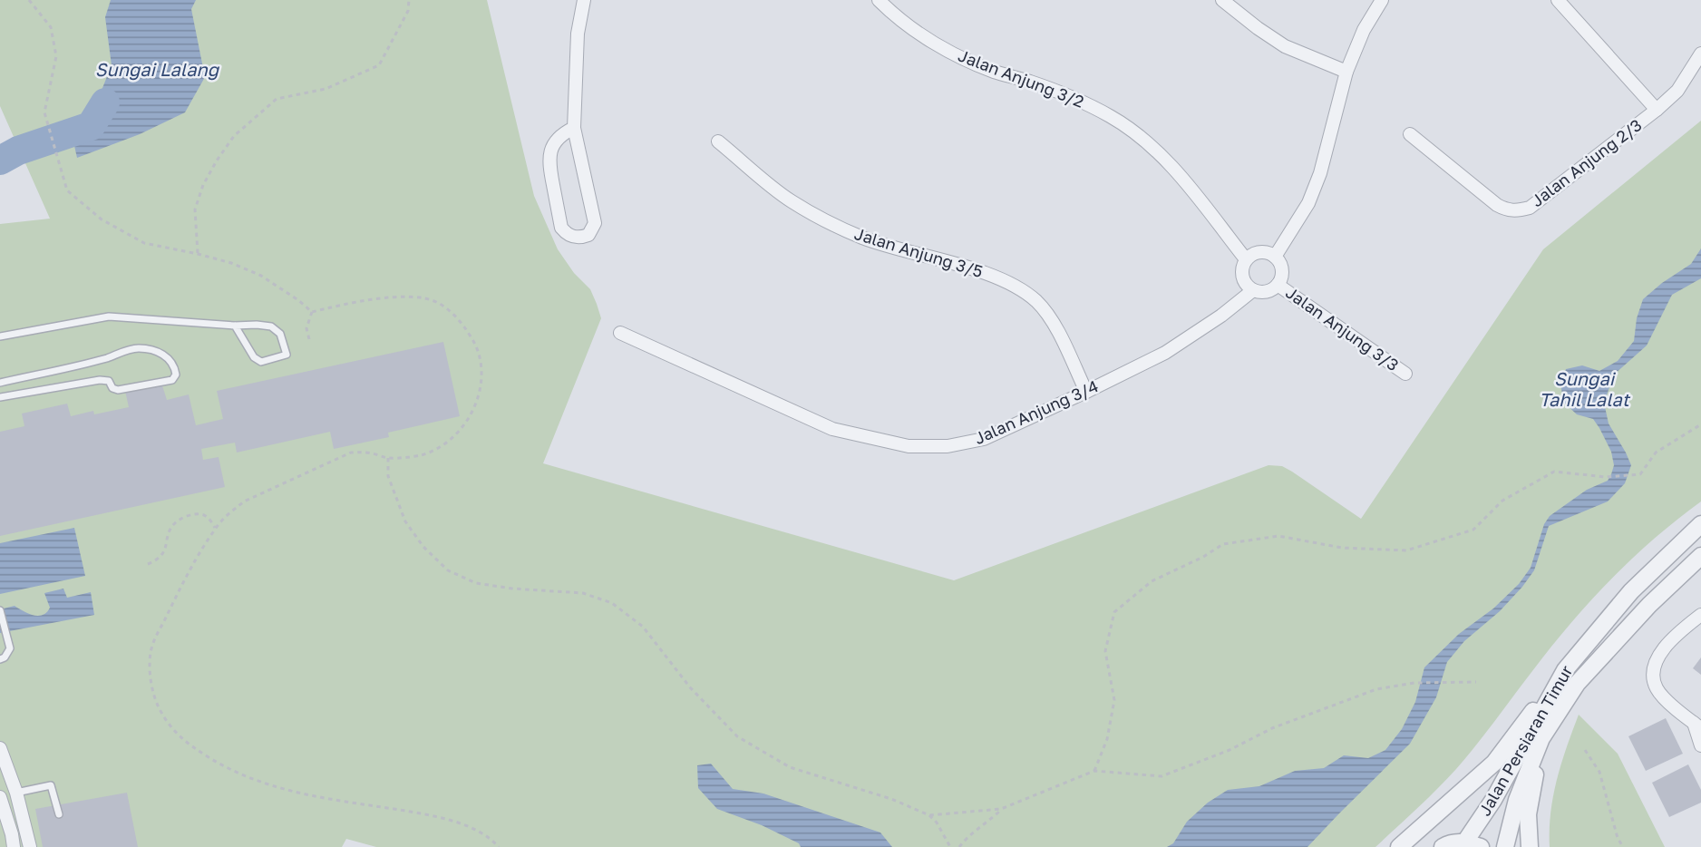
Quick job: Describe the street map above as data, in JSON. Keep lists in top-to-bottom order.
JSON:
{
  "streets": {
    "street": [
      "Jalan Anjung 3/2",
      "Jalan Anjung 2/3",
      "Jalan Anjung 3/5",
      "Jalan Anjung 3/3",
      "Jalan Anjung 3/4",
      "Jalan Persiaran Timur"
    ]
  },
  "crossings": [
    ["Jalan Anjung 3/2", "Jalan Anjung 3/3"],
    ["Jalan Anjung 3/2", "Jalan Anjung 3/4"],
    ["Jalan Anjung 3/5", "Jalan Anjung 3/4"],
    ["Jalan Anjung 3/3", "Jalan Anjung 3/4"]
  ],
  "water": ["Sungai Lalang", "Sungai Tahil Lalat"]
}
